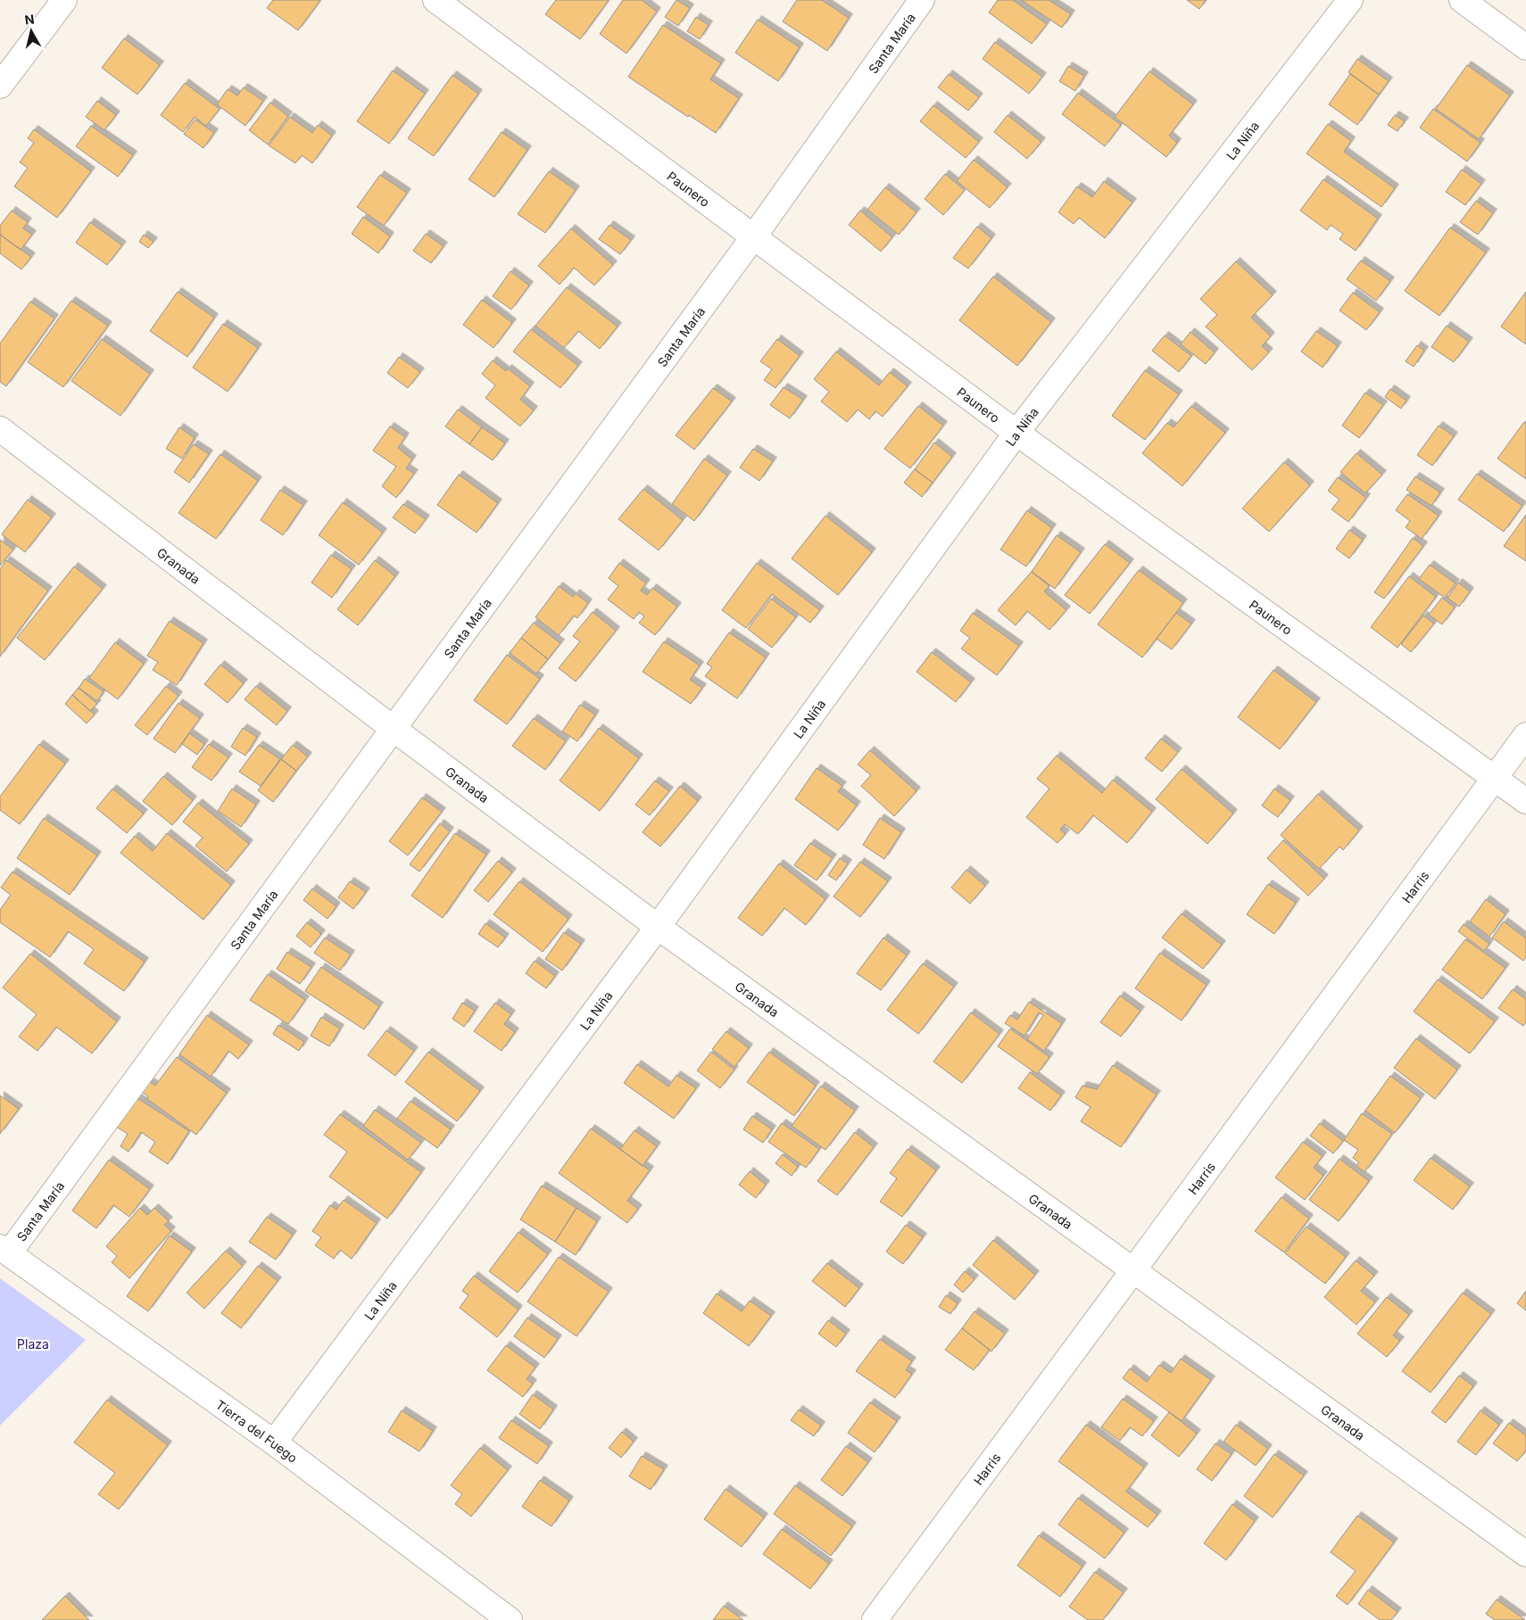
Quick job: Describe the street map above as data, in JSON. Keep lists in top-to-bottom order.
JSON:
{
  "streets": {
    "street": [
      "Santa María",
      "La Niña",
      "Paunero",
      "Granada",
      "Harris",
      "Tierra del Fuego"
    ]
  },
  "crossings": [
    ["Santa María", "Paunero"],
    ["Santa María", "Granada"],
    ["Santa María", "Tierra del Fuego"],
    ["La Niña", "Paunero"],
    ["La Niña", "Granada"],
    ["La Niña", "Tierra del Fuego"],
    ["Paunero", "Harris"],
    ["Granada", "Harris"]
  ],
  "parks": ["Plaza"],
  "north": "top"
}
